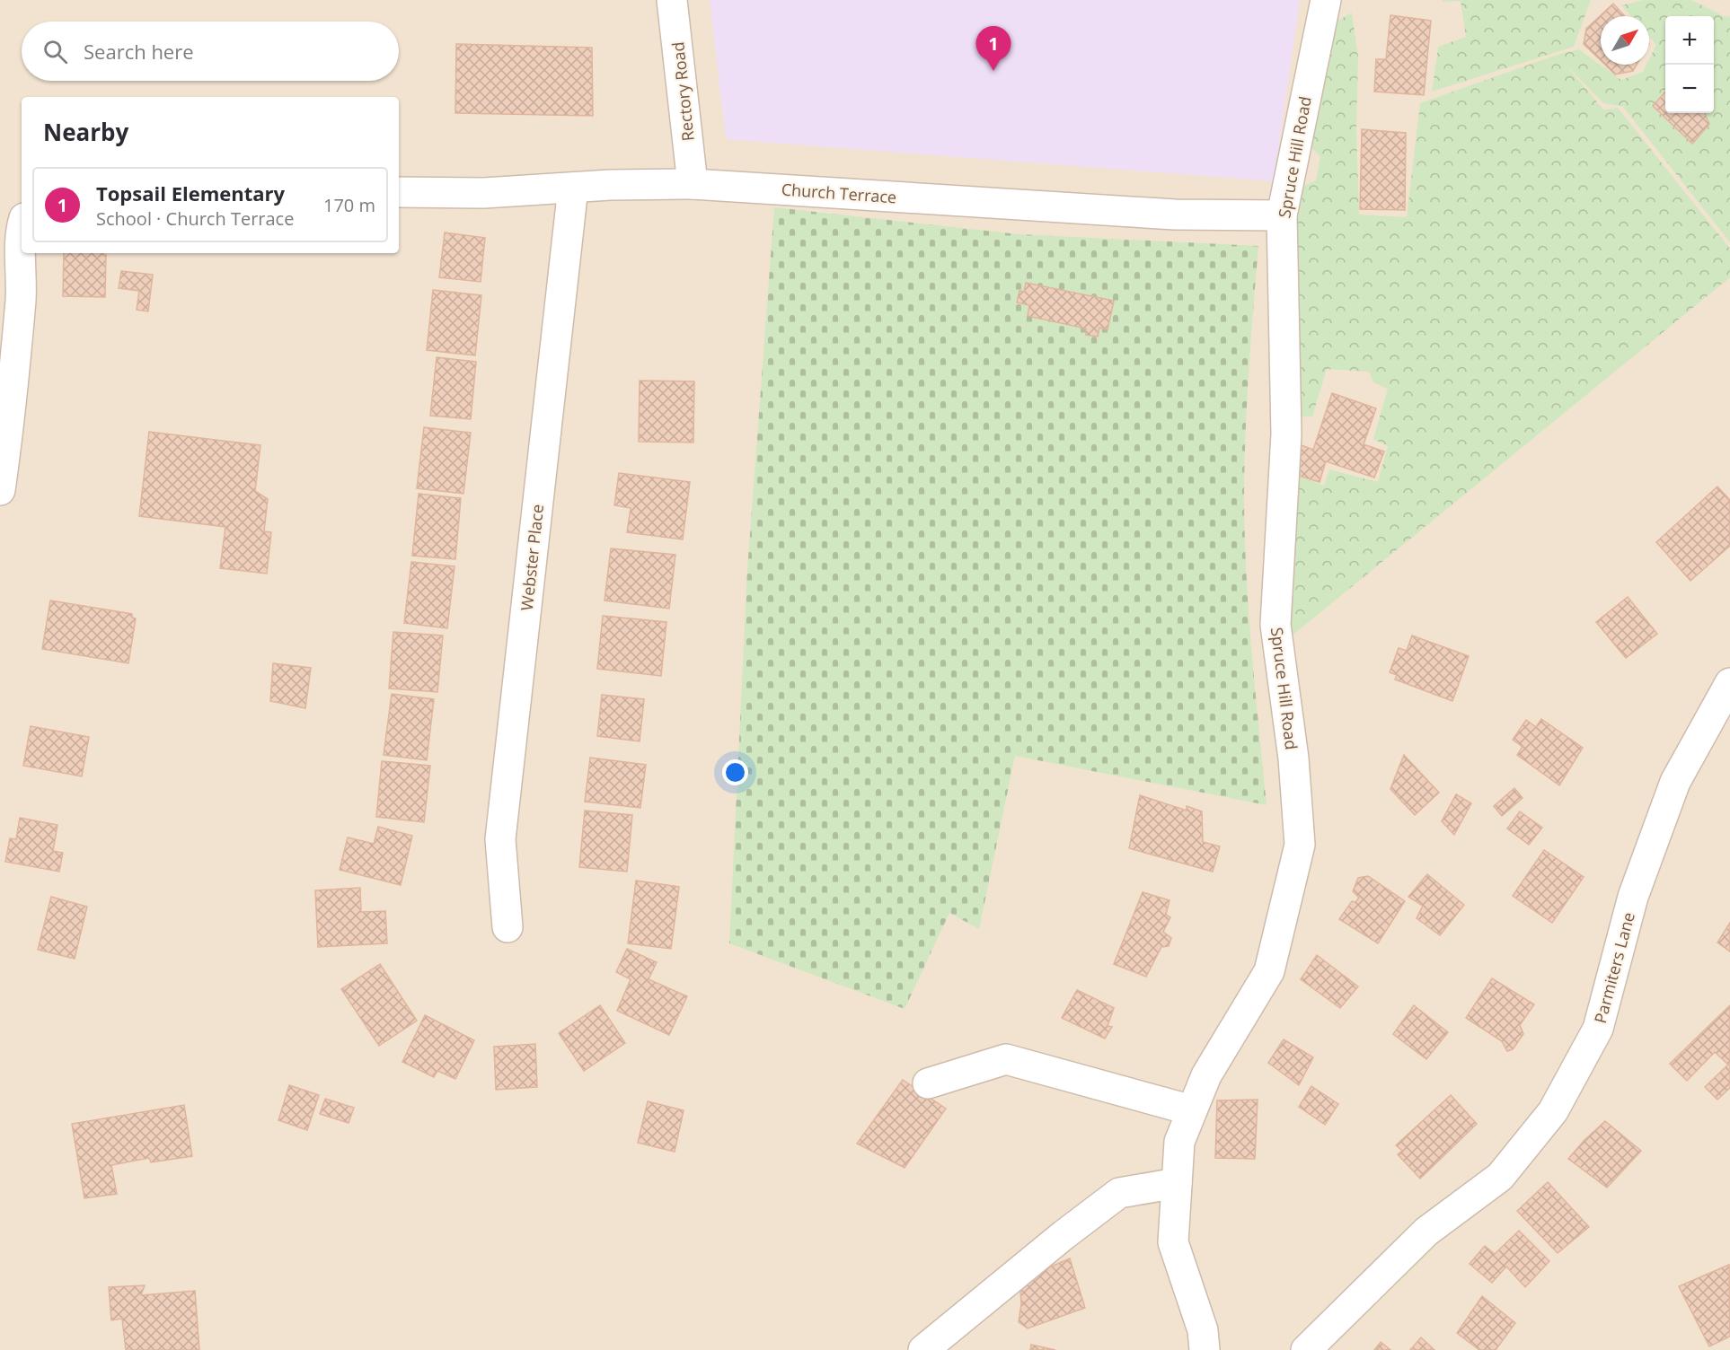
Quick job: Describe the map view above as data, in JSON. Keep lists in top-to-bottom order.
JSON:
{
  "streets": {
    "street": [
      "Rectory Road",
      "Spruce Hill Road",
      "Church Terrace",
      "Webster Place",
      "Parmiters Lane"
    ]
  },
  "crossings": [
    ["Rectory Road", "Church Terrace"],
    ["Spruce Hill Road", "Church Terrace"],
    ["Church Terrace", "Webster Place"]
  ],
  "north": "top right",
  "page": {
    "map_buttons": ["+", "−"],
    "search": "Search here",
    "pins": "1",
    "heading": "Nearby",
    "list": [
      {
        "mark": "1",
        "name": "Topsail Elementary",
        "note": "School · Church Terrace",
        "value": "170 m"
      }
    ]
  }
}
